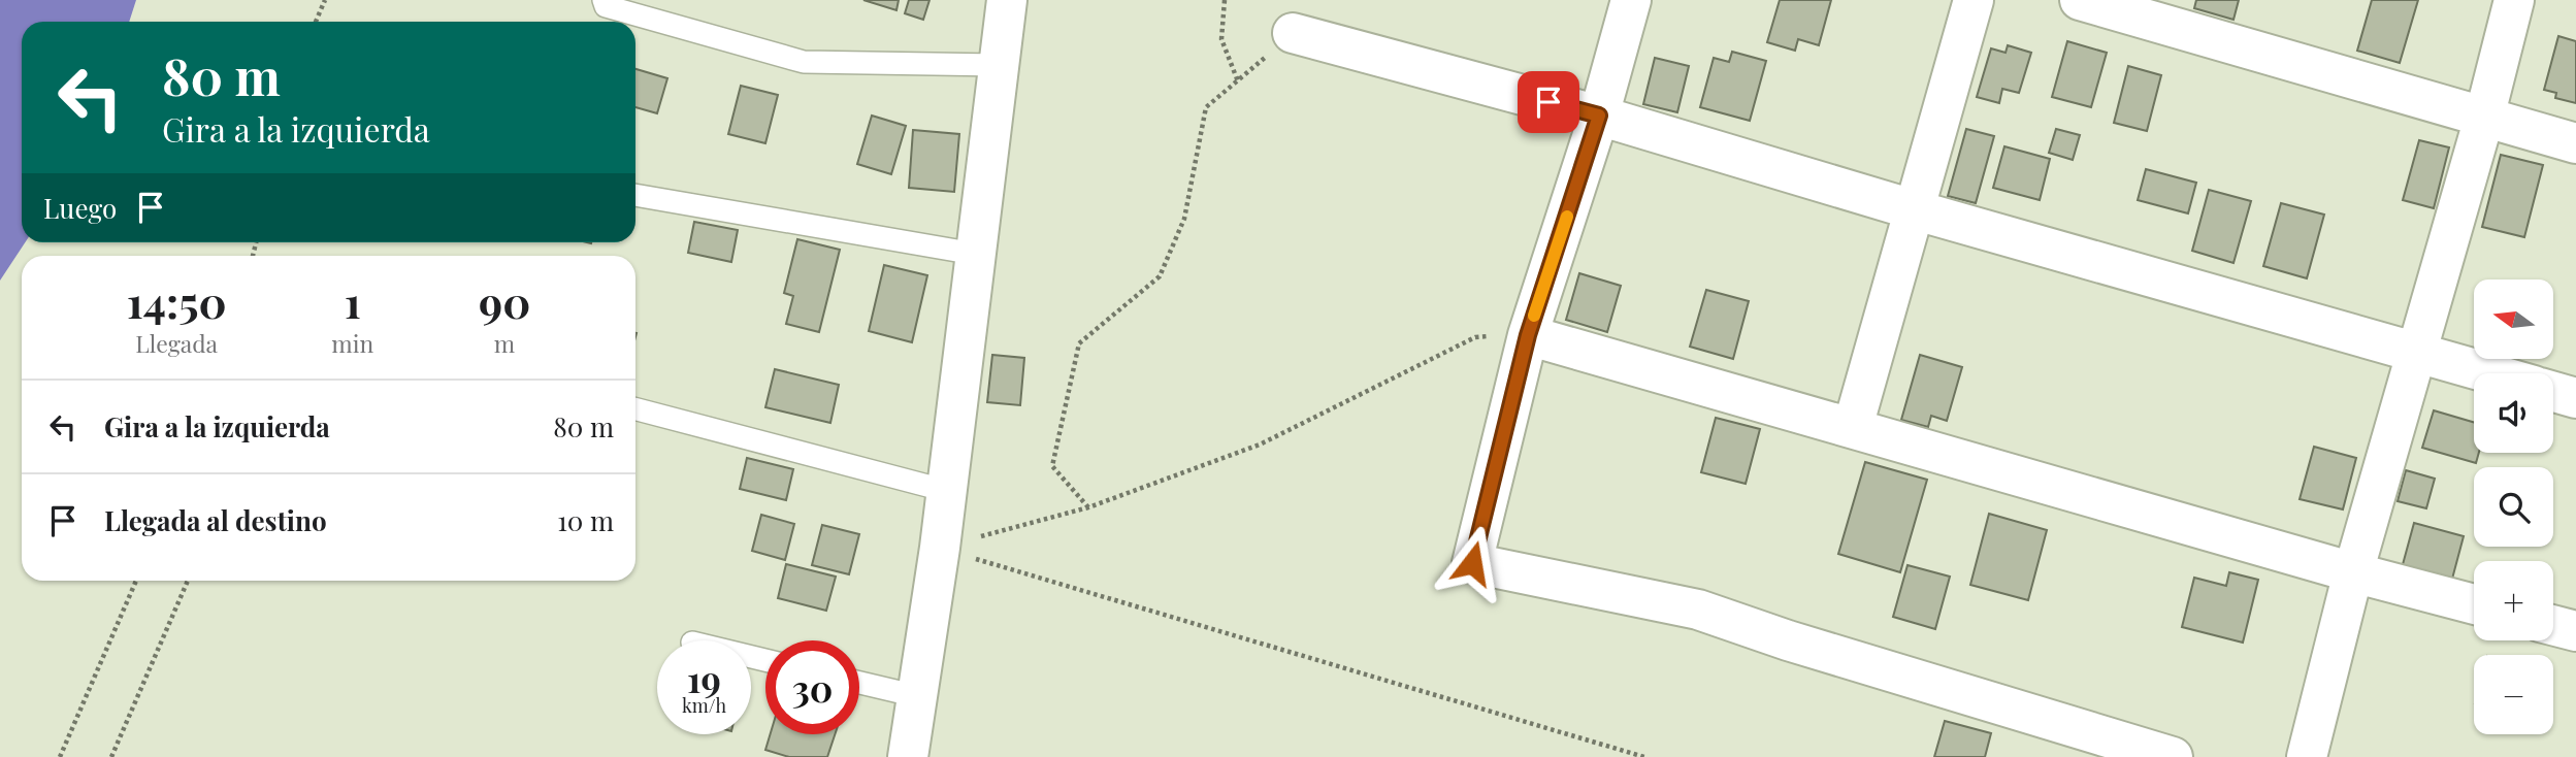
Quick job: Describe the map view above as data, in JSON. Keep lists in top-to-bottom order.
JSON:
{
  "north": "left",
  "page": {
    "turn": ["80 m", "Gira a la izquierda"],
    "then": "Luego",
    "eta": [
      "14:50",
      "Llegada",
      "1",
      "min",
      "90",
      "m"
    ],
    "map_buttons": ["+", "−"],
    "list": [
      {
        "name": "Gira a la izquierda",
        "value": "80 m"
      },
      {
        "name": "Llegada al destino",
        "value": "10 m"
      }
    ],
    "speed": "19 km/h",
    "limit": "30"
  }
}
